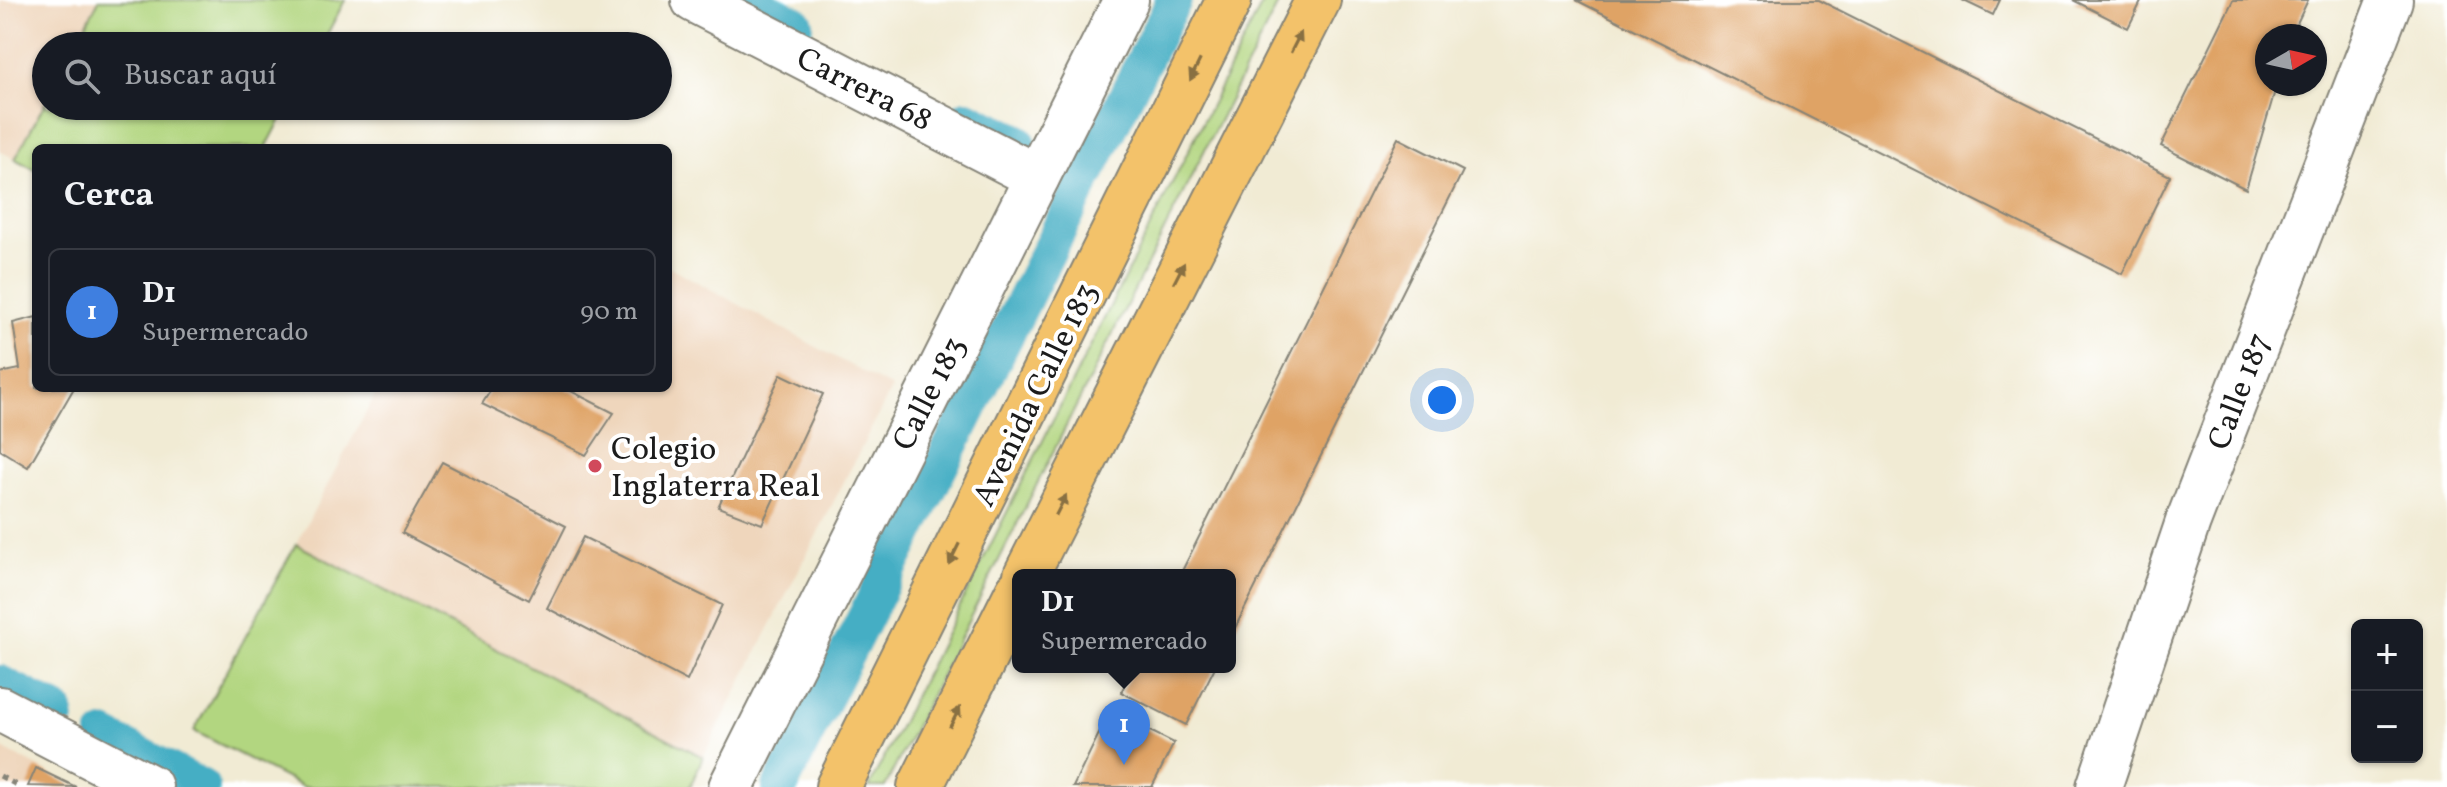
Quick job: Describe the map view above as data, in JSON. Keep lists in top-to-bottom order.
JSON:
{
  "streets": {
    "main road": ["Avenida Calle 183"],
    "street": ["Carrera 68", "Calle 187", "Calle 183"]
  },
  "crossings": [
    ["Carrera 68", "Calle 183"]
  ],
  "places": ["Colegio Inglaterra Real"],
  "north": "right",
  "page": {
    "search": "Buscar aquí",
    "heading": "Cerca",
    "list": [
      {
        "mark": "1",
        "name": "D1",
        "note": "Supermercado",
        "value": "90 m"
      }
    ],
    "popup": ["D1", "Supermercado"],
    "map_buttons": ["+", "−"],
    "pins": "1"
  }
}
